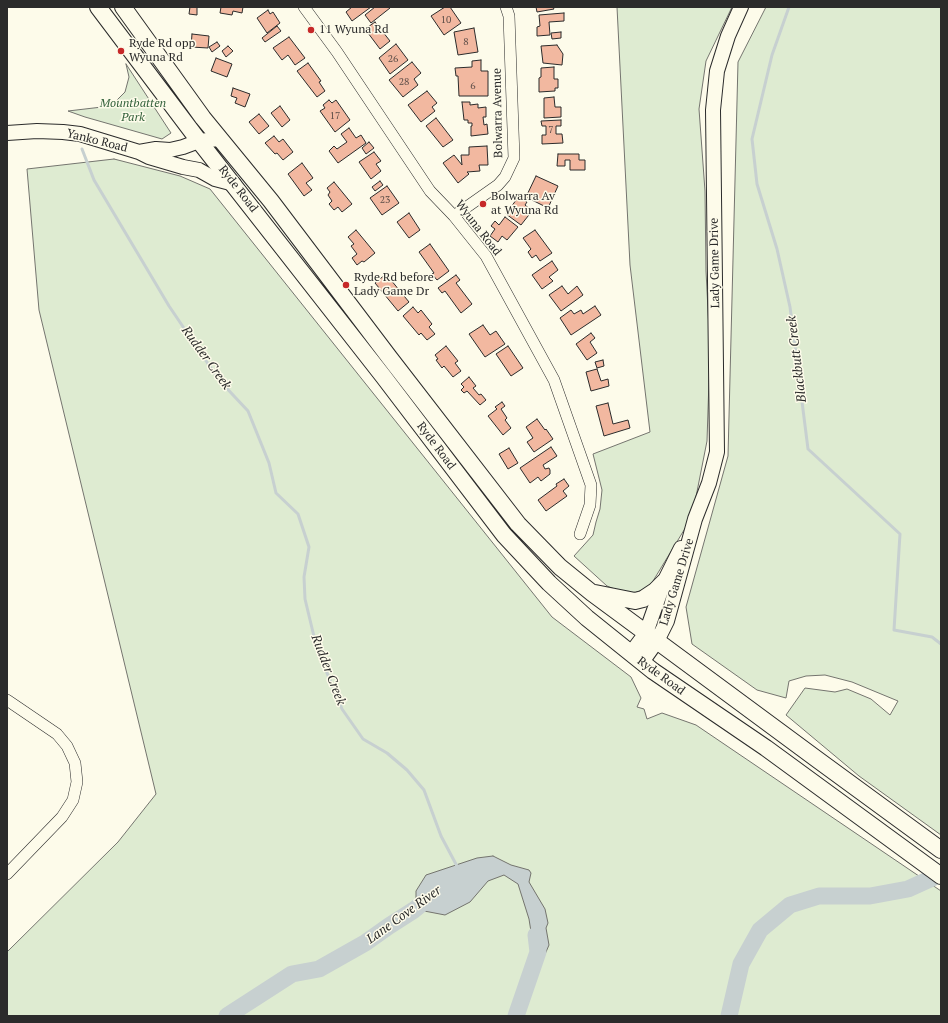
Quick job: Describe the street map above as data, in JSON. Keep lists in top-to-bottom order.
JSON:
{
  "streets": {
    "highway": ["Ryde Road"],
    "main road": ["Yanko Road", "Lady Game Drive"],
    "street": ["Bolwarra Avenue", "Wyuna Road"]
  },
  "crossings": [
    ["Bolwarra Avenue", "Wyuna Road"],
    ["Yanko Road", "Ryde Road"],
    ["Ryde Road", "Lady Game Drive"]
  ],
  "water": ["Rudder Creek", "Blackbutt Creek", "Lane Cove River"],
  "parks": ["Mountbatten Park"],
  "places": [
    "11 Wyuna Rd",
    "Ryde Rd opp Wyuna Rd",
    "Bolwarra Av at Wyuna Rd",
    "Ryde Rd before Lady Game Dr"
  ],
  "house_numbers": [
    "10",
    "8",
    "26",
    "28",
    "6",
    "17",
    "7",
    "23"
  ]
}
